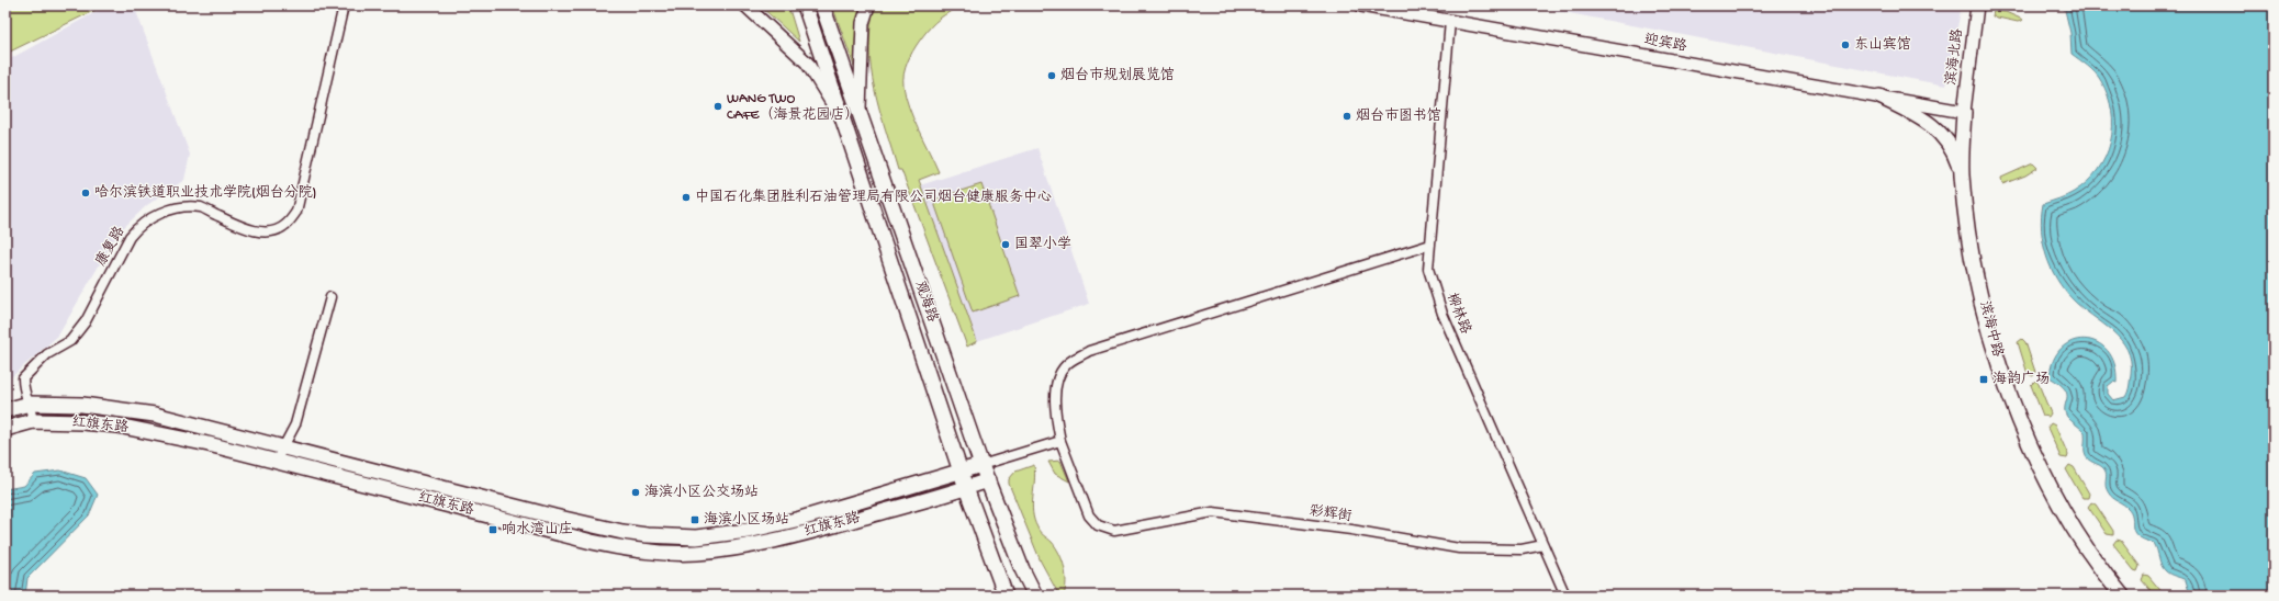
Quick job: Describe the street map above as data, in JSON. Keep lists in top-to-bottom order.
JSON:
{
  "streets": {
    "main road": [
      "迎宾路",
      "滨海北路",
      "观海路",
      "滨海中路",
      "红旗东路"
    ],
    "street": ["康复路", "柳林路", "彩辉街"]
  },
  "crossings": [
    ["迎宾路", "滨海北路"],
    ["迎宾路", "柳林路"],
    ["迎宾路", "滨海中路"],
    ["滨海北路", "滨海中路"],
    ["康复路", "红旗东路"],
    ["观海路", "红旗东路"],
    ["柳林路", "彩辉街"]
  ],
  "places": {
    "other": [
      "东山宾馆",
      "烟台市规划展览馆",
      "WANG TWO CAFE（海景花园店）",
      "烟台市图书馆",
      "哈尔滨铁道职业技术学院(烟台分院)",
      "中国石化集团胜利石油管理局有限公司烟台健康服务中心",
      "国翠小学",
      "海滨小区公交场站"
    ],
    "transit": ["海韵广场", "海滨小区场站", "响水湾山庄"]
  }
}
